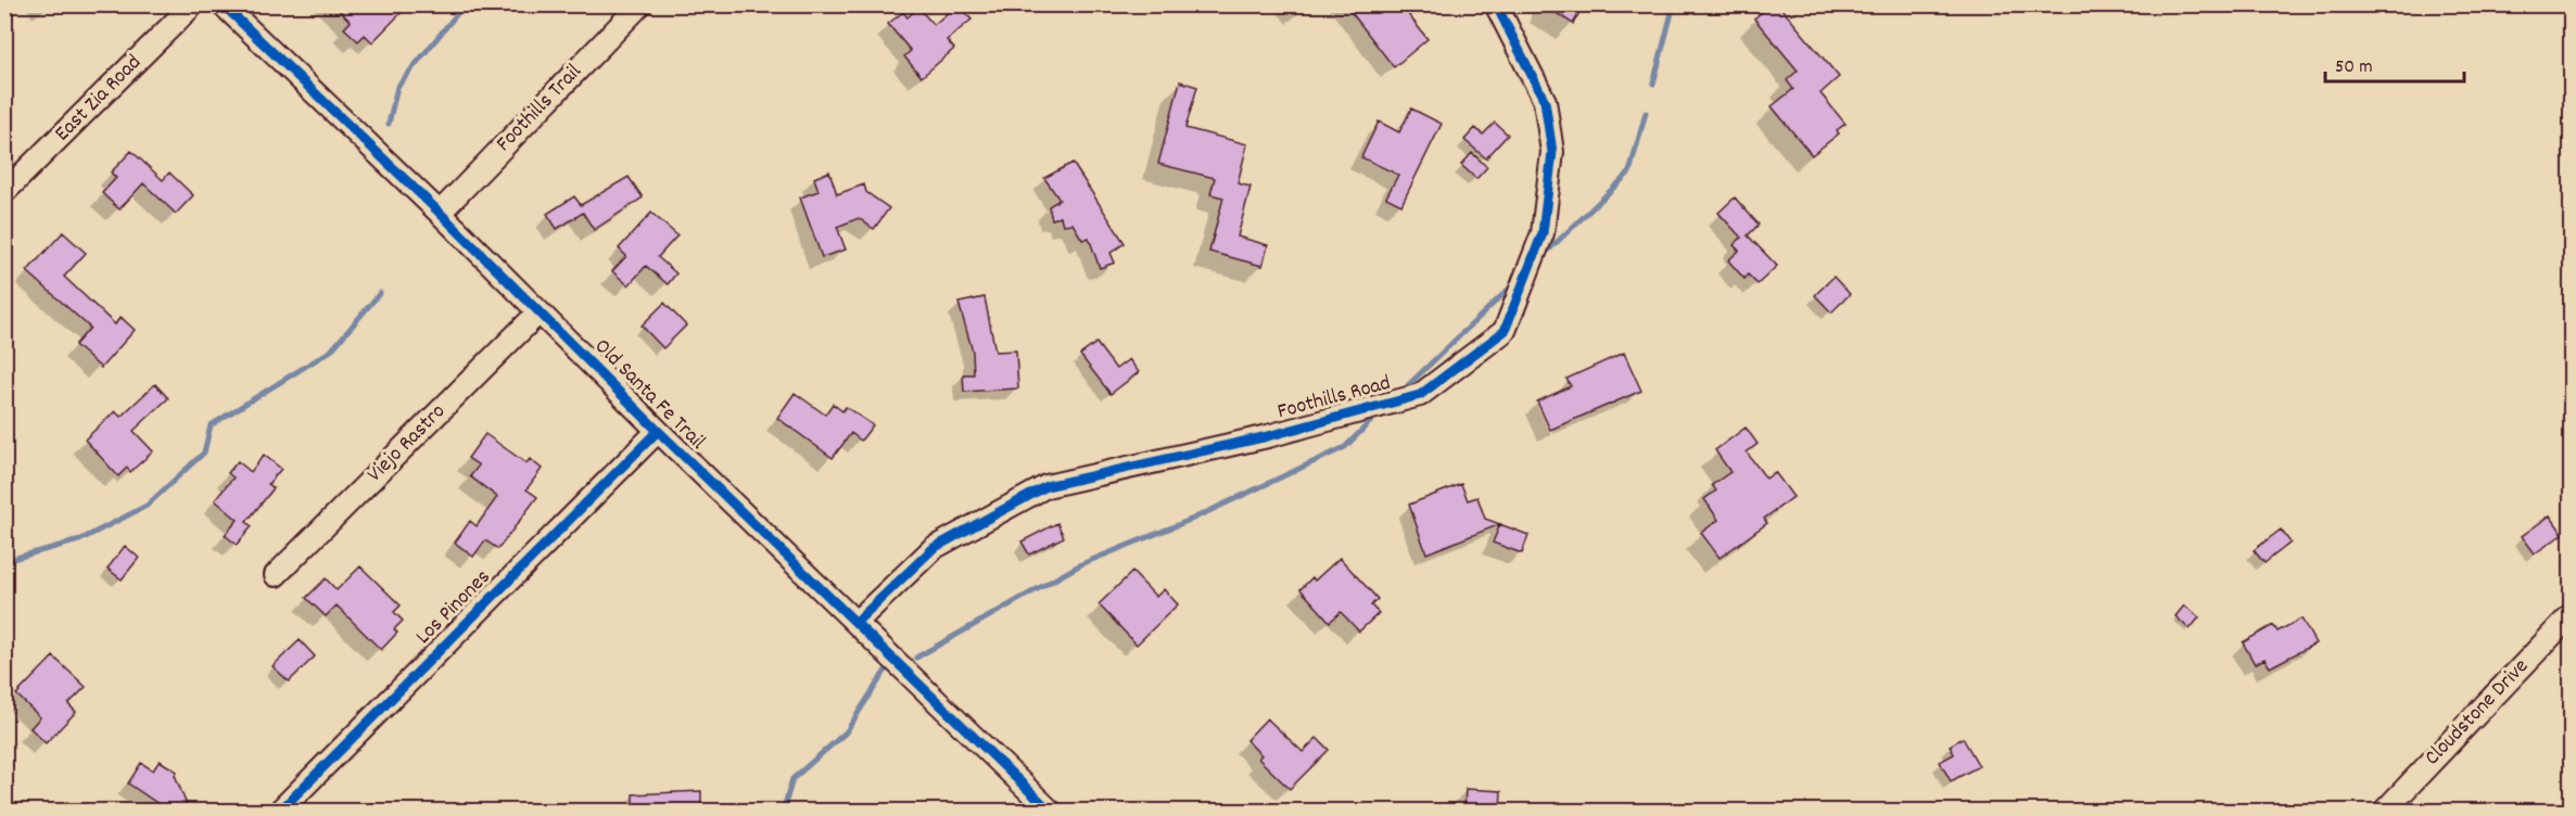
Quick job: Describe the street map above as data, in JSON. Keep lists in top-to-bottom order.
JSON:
{
  "streets": {
    "street": [
      "East Zia Road",
      "Foothills Trail",
      "Old Santa Fe Trail",
      "Foothills Road",
      "Viejo Rastro",
      "Los Pinones",
      "Cloudstone Drive"
    ]
  },
  "crossings": [
    ["Foothills Trail", "Old Santa Fe Trail"],
    ["Old Santa Fe Trail", "Foothills Road"],
    ["Old Santa Fe Trail", "Viejo Rastro"],
    ["Old Santa Fe Trail", "Los Pinones"]
  ],
  "scale_bar": "50 m"
}
